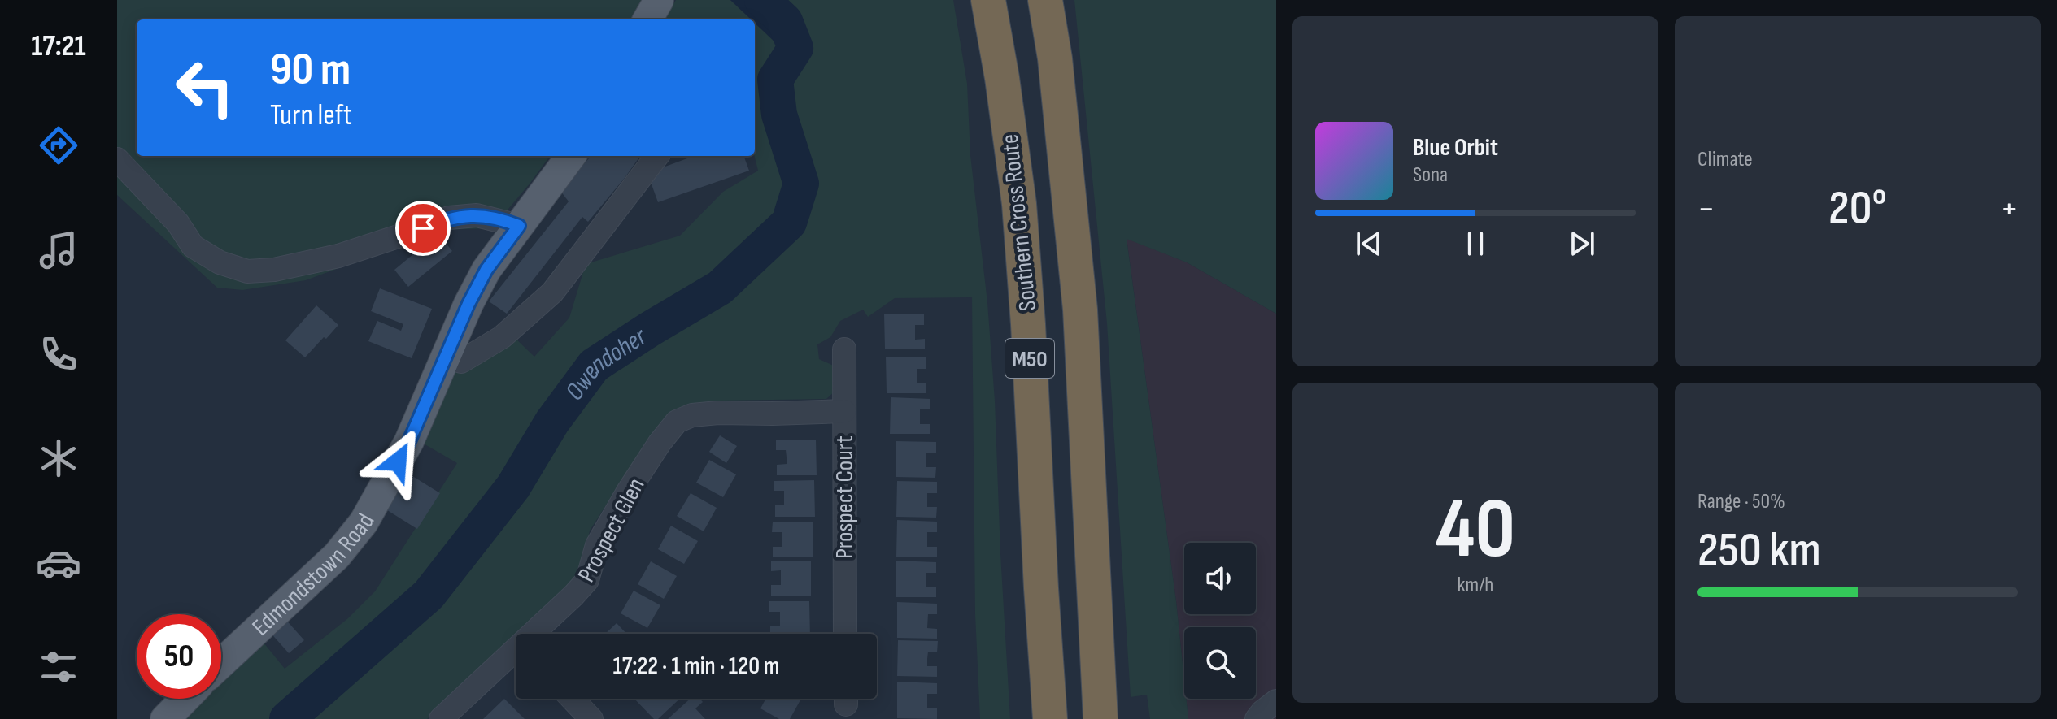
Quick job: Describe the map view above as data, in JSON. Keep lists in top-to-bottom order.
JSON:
{
  "streets": {
    "highway": ["Southern Cross Route", "M50"],
    "main road": ["Edmondstown Road"],
    "street": ["Prospect Court", "Prospect Glen"]
  },
  "crossings": [
    ["Prospect Court", "Prospect Glen"]
  ],
  "water": ["Owendoher"],
  "page": {
    "tabs": "17:21",
    "tile": [
      "Climate",
      ["40", "km/h"],
      ["Range · 50%", "250 km"]
    ],
    "turn": ["90 m", "Turn left"],
    "song": ["Blue Orbit", "Sona"],
    "heat": ["−", "20°", "+"],
    "limit": "50",
    "trip": "17:22 · 1 min · 120 m"
  }
}
